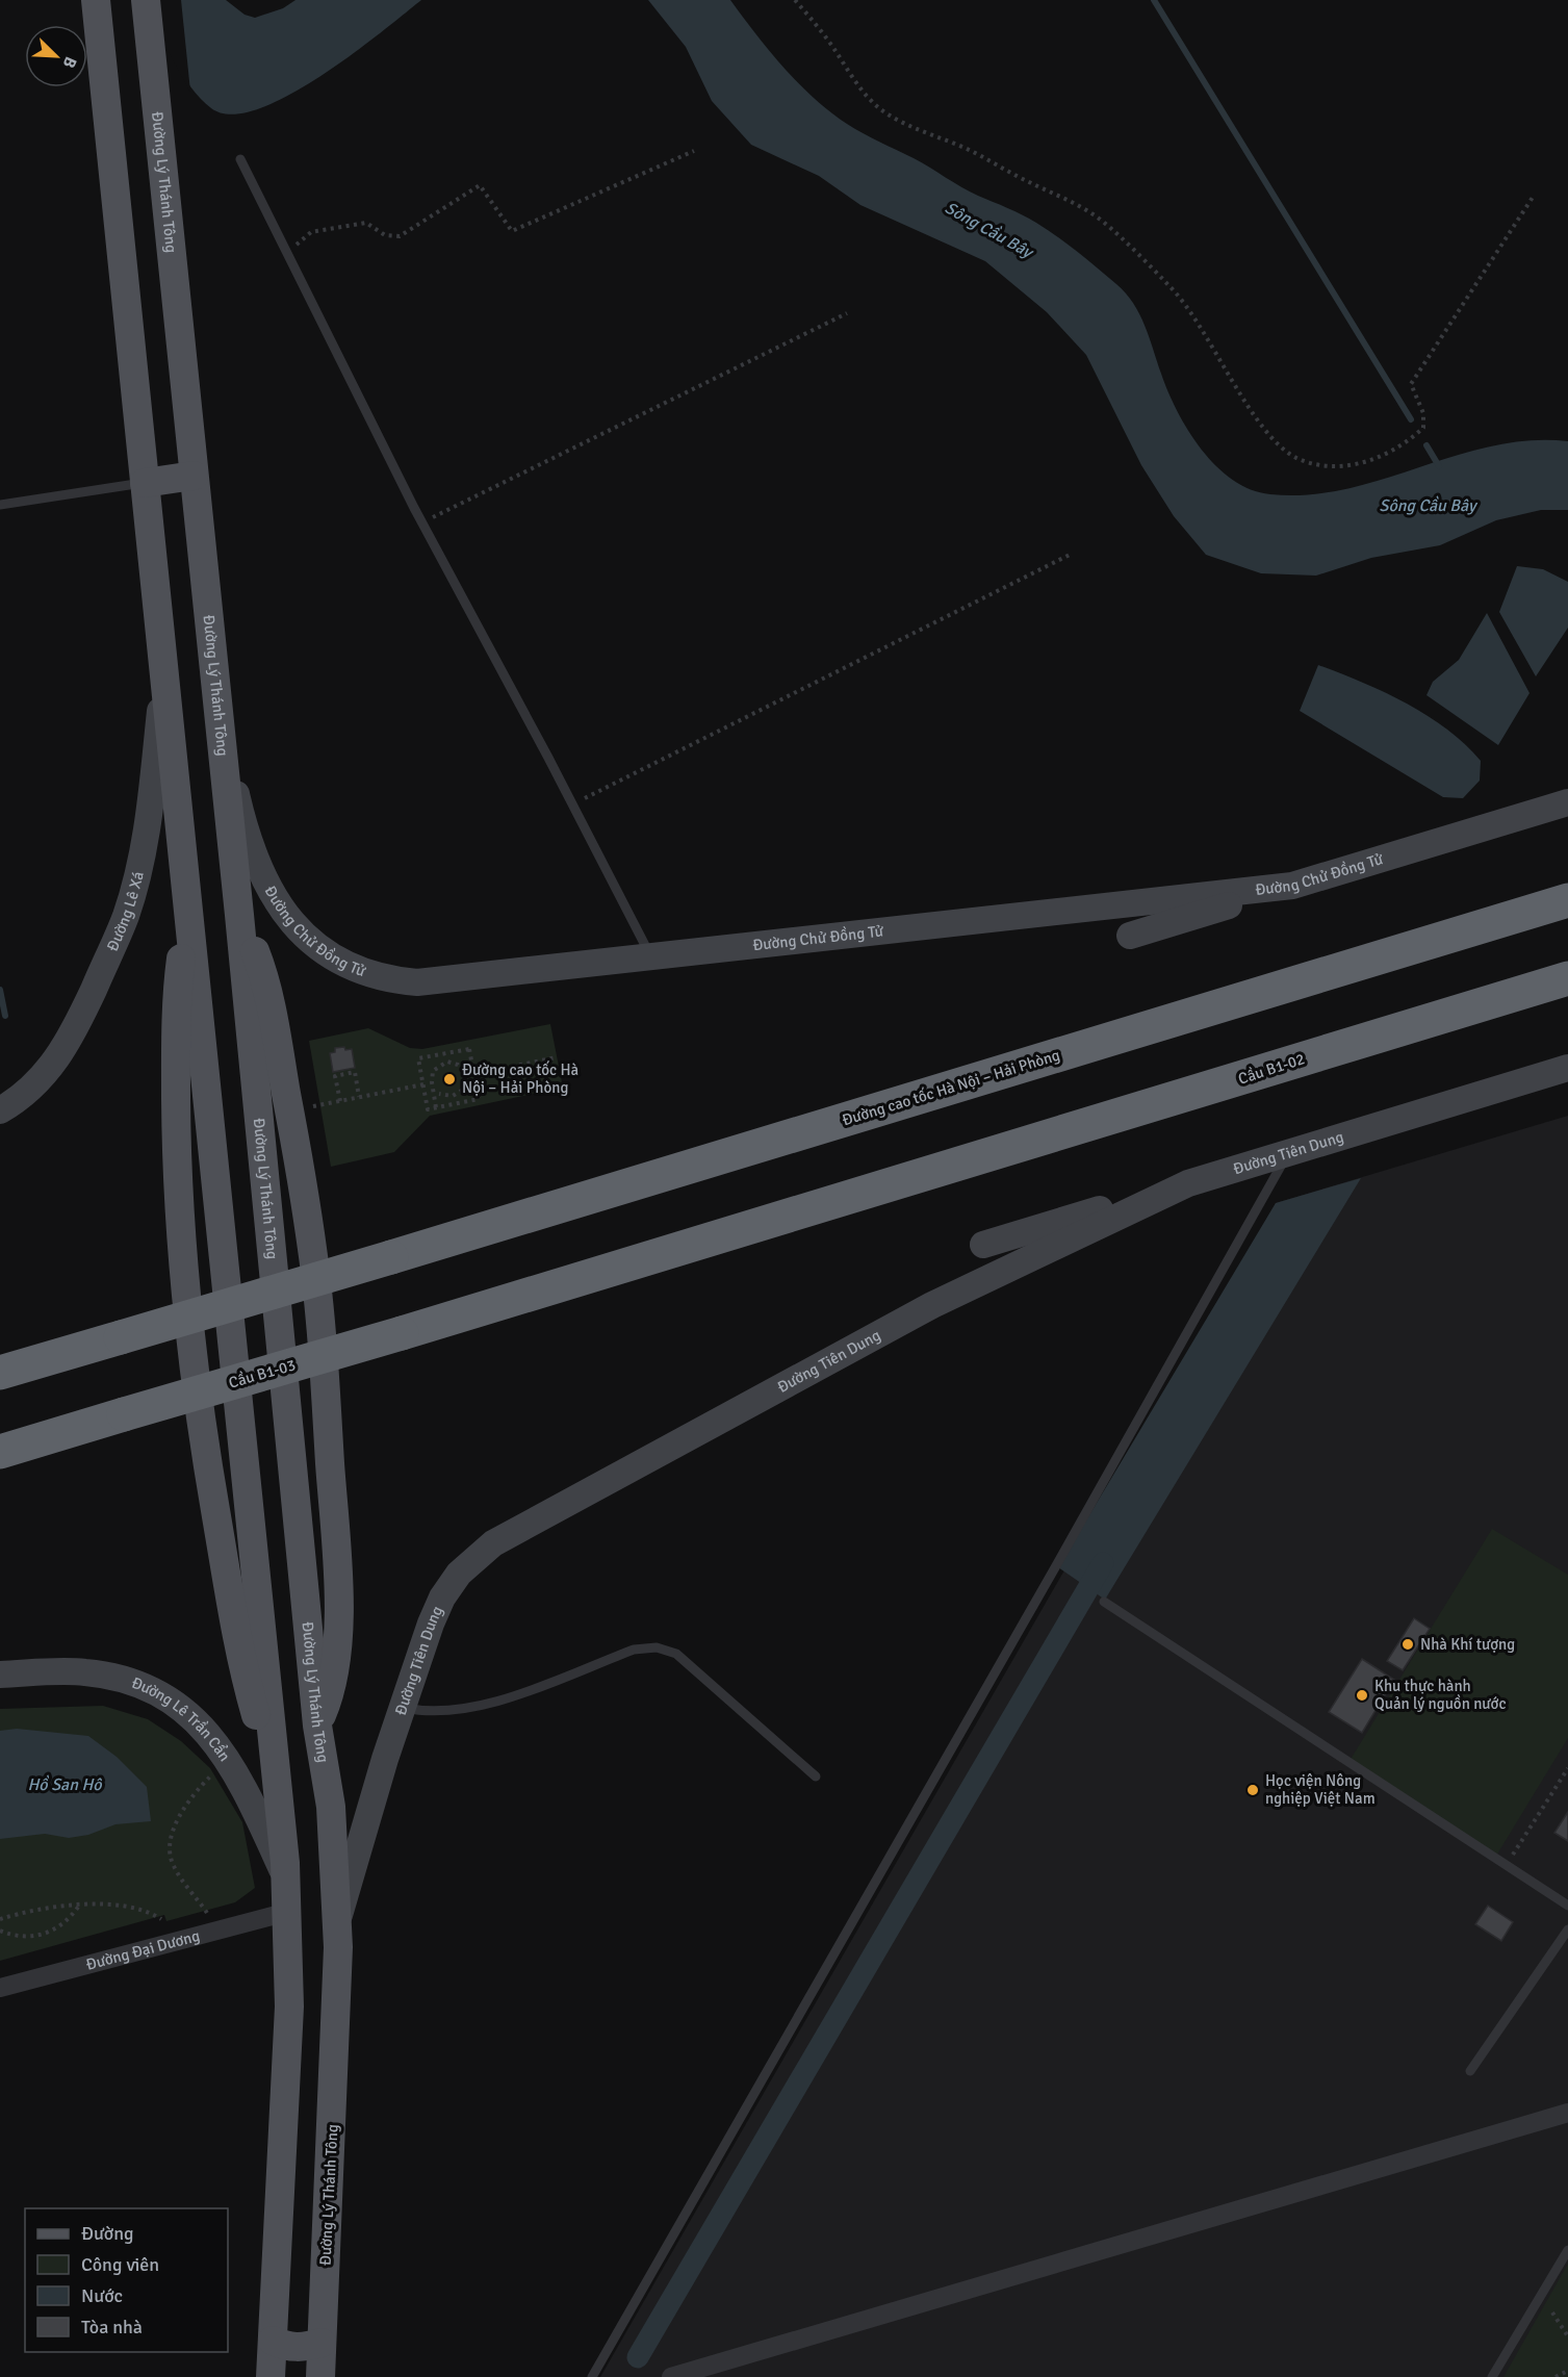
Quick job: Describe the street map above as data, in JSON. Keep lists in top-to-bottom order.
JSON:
{
  "streets": {
    "highway": ["Cầu B1-02", "Đường cao tốc Hà Nội – Hải Phòng", "Cầu B1-03"],
    "main road": [
      "Đường Lý Thánh Tông",
      "Đường Chử Đồng Tử",
      "Đường Lê Xá",
      "Đường Tiên Dung",
      "Đường Lê Trần Cẩn"
    ],
    "street": ["Đường Đại Dương"]
  },
  "crossings": [
    ["Đường Lý Thánh Tông", "Đường Chử Đồng Tử"],
    ["Đường Lý Thánh Tông", "Đường Tiên Dung"],
    ["Cầu B1-02", "Cầu B1-03"]
  ],
  "water": ["Sông Cầu Bây", "Hồ San Hô"],
  "places": [
    "Đường cao tốc Hà Nội – Hải Phòng",
    "Nhà Khí tượng",
    "Khu thực hành Quản lý nguồn nước",
    "Học viện Nông nghiệp Việt Nam"
  ],
  "legend": [
    "Đường",
    "Công viên",
    "Nước",
    "Tòa nhà"
  ],
  "north": "bottom right"
}
